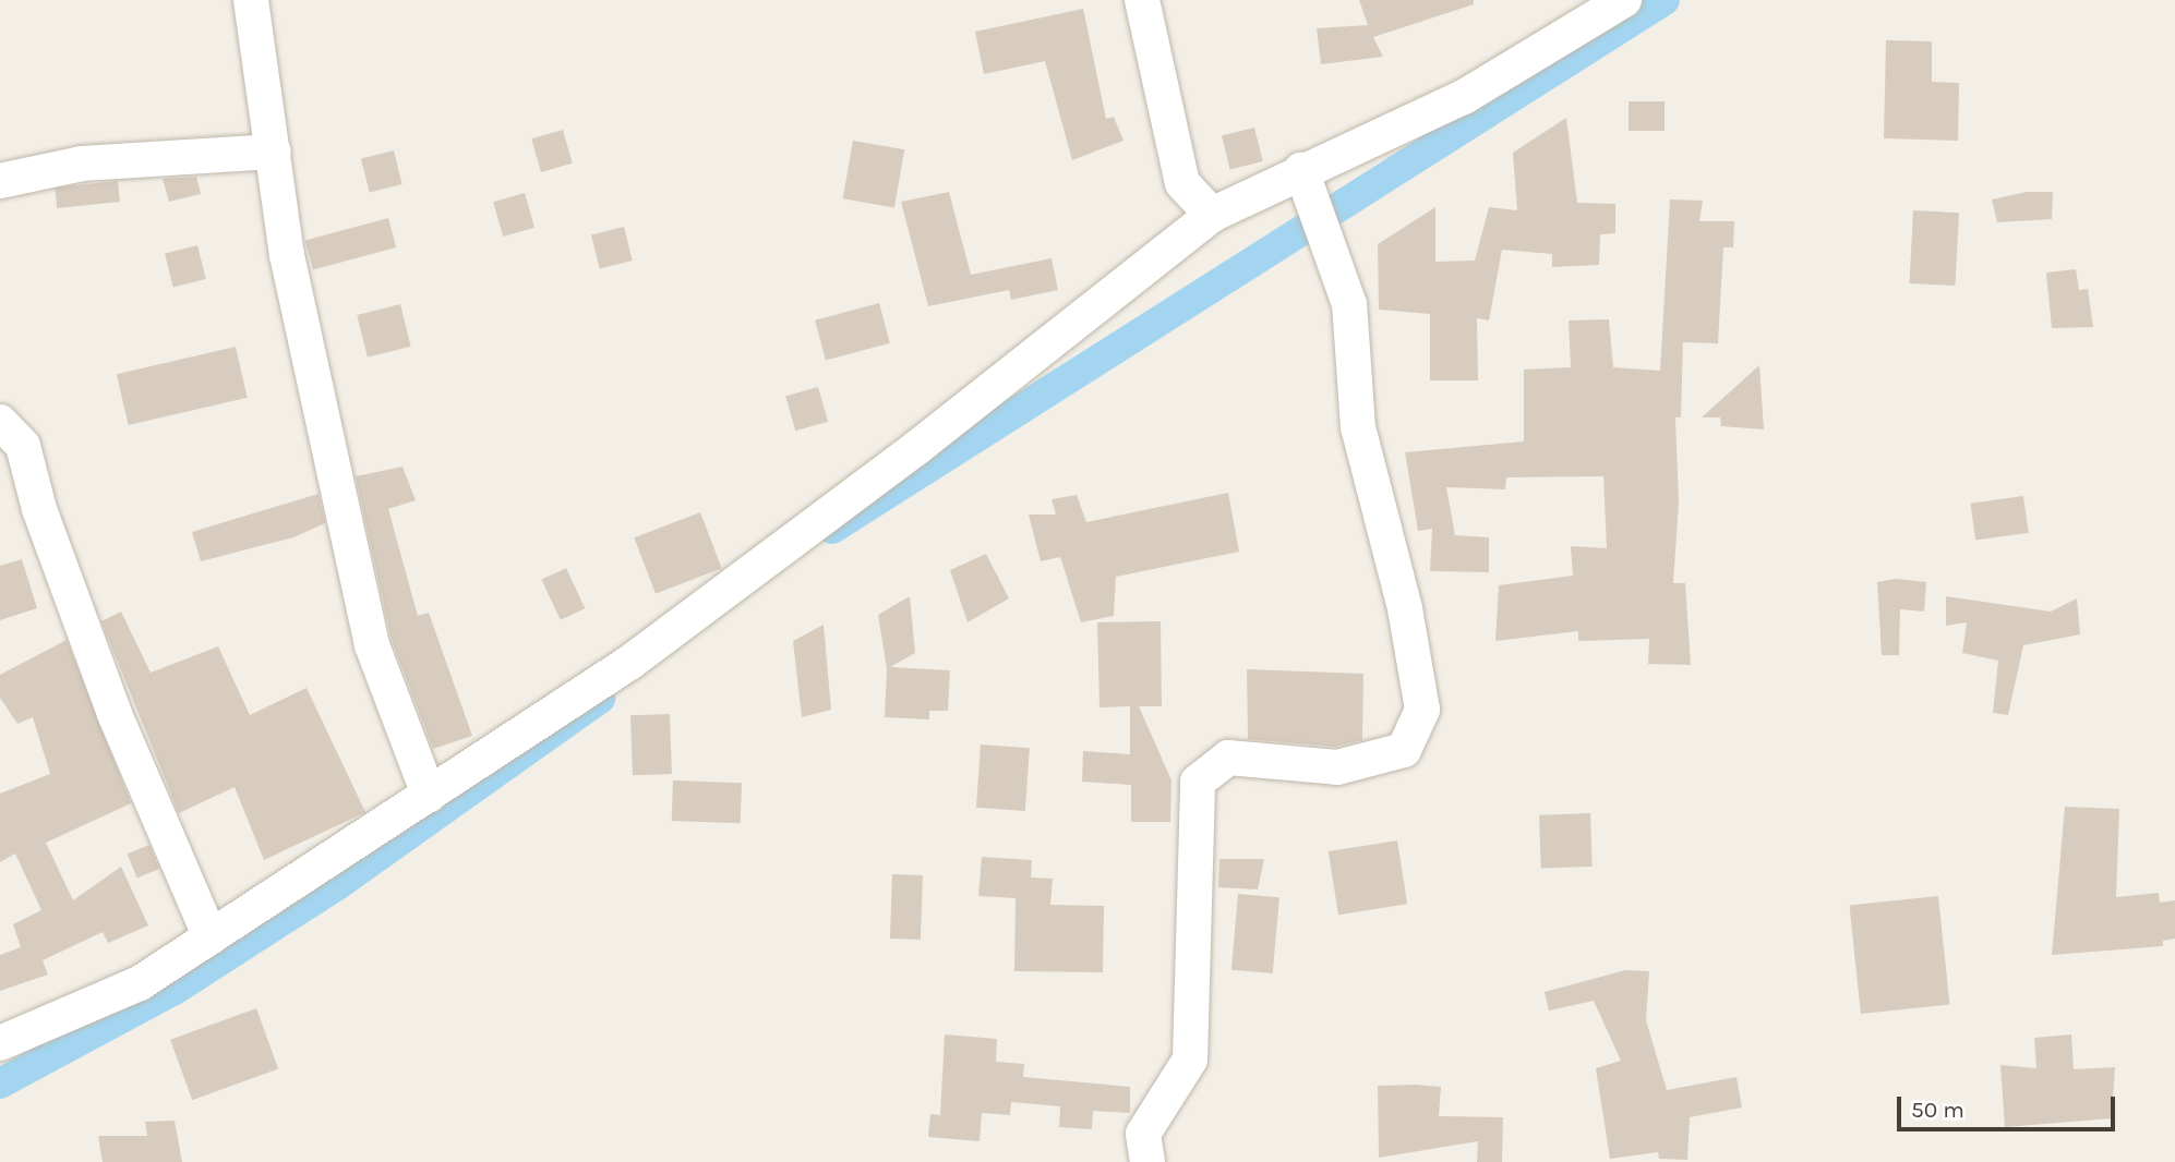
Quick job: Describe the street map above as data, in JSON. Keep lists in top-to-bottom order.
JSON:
{
  "scale_bar": "50 m"
}
